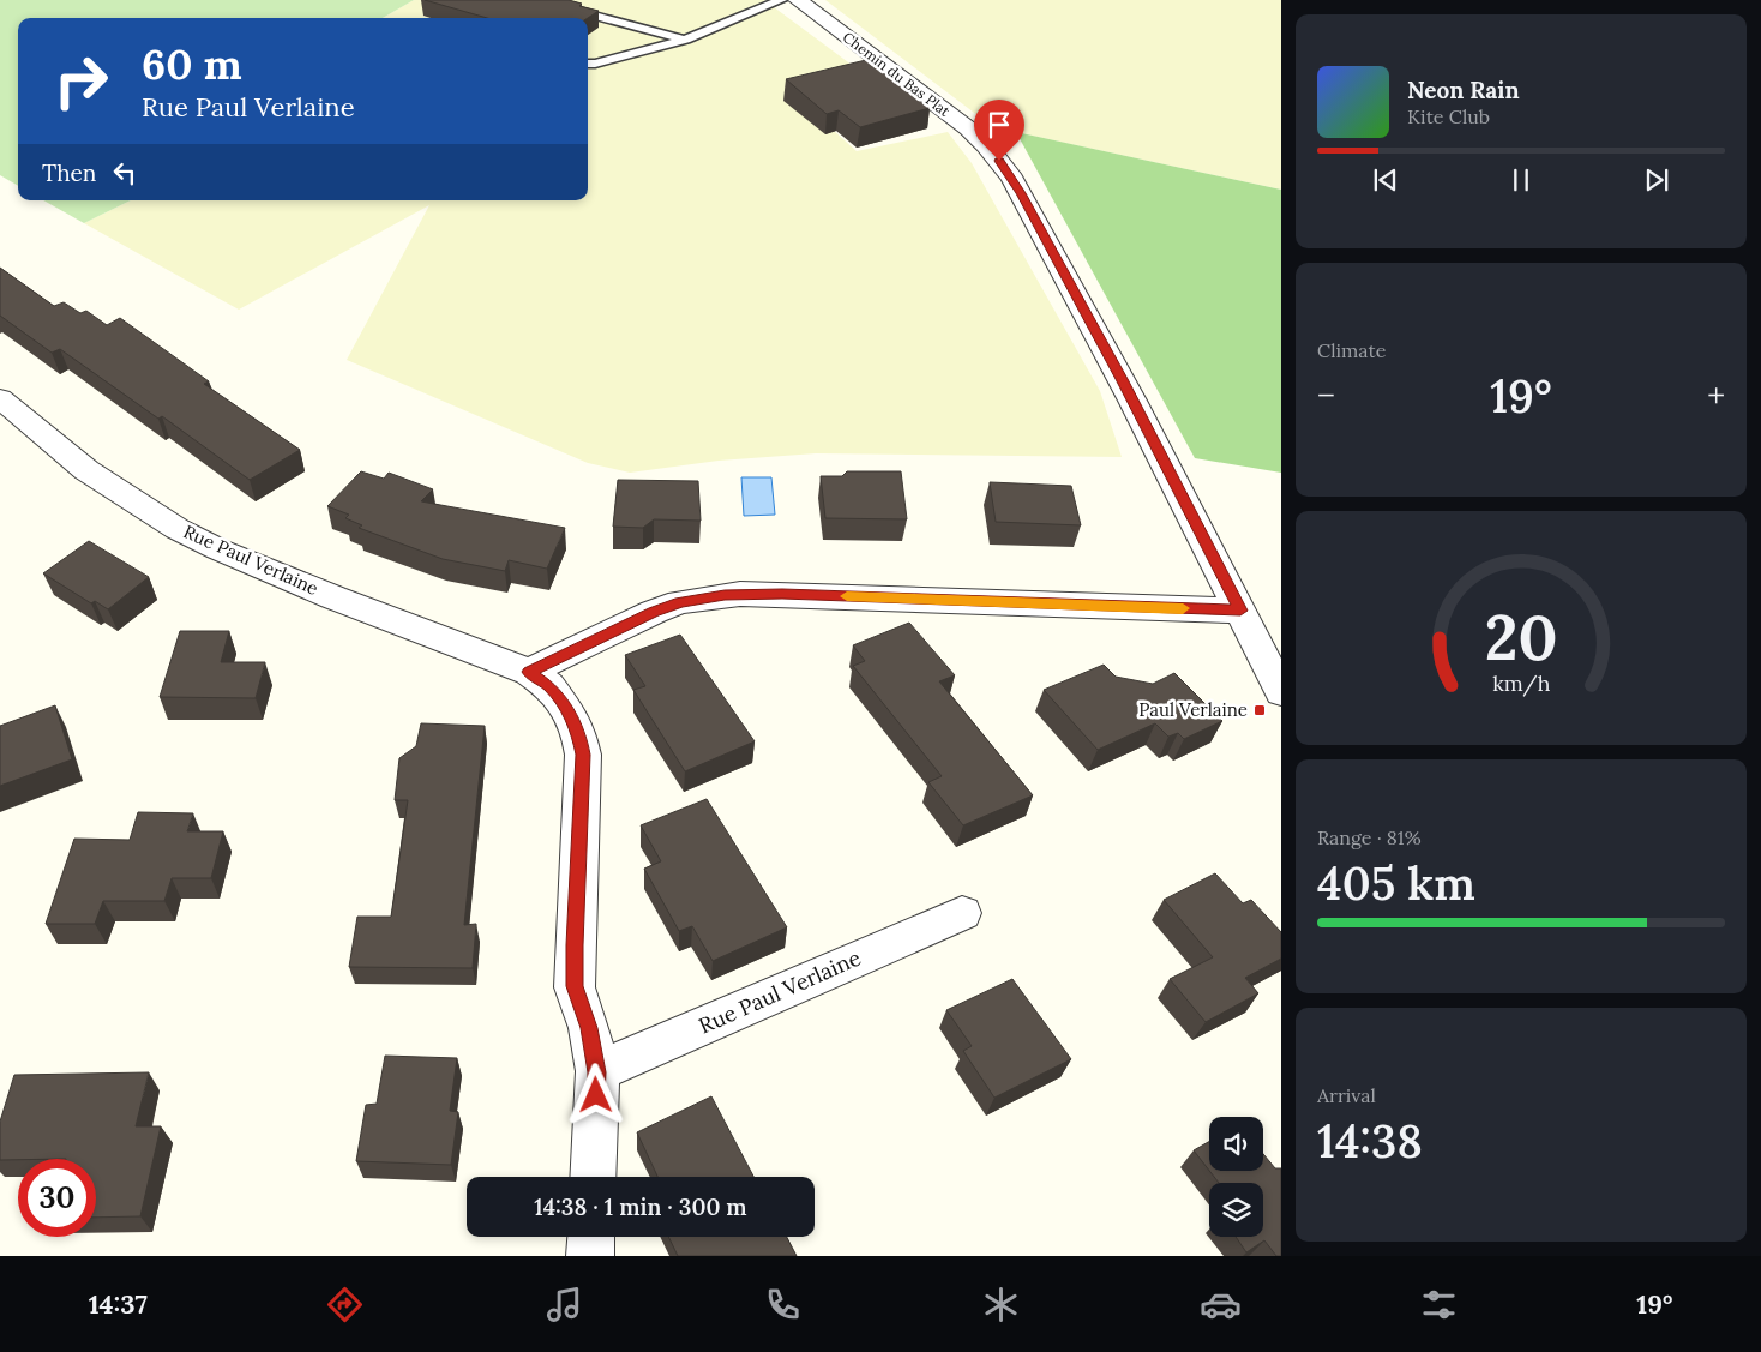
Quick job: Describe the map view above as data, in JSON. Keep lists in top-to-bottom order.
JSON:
{
  "streets": {
    "street": ["Chemin du Bas Plat", "Rue Paul Verlaine"]
  },
  "places": {
    "transit": ["Paul Verlaine"]
  },
  "page": {
    "turn": ["60 m", "Rue Paul Verlaine"],
    "song": ["Neon Rain", "Kite Club"],
    "then": "Then",
    "tile": [
      "Climate",
      ["Range · 81%", "405 km"],
      ["Arrival", "14:38"]
    ],
    "heat": ["−", "19°", "+"],
    "limit": "30",
    "trip": "14:38 · 1 min · 300 m",
    "tabs": ["14:37", "19°"],
    "gauge": ["20", "km/h"]
  }
}
